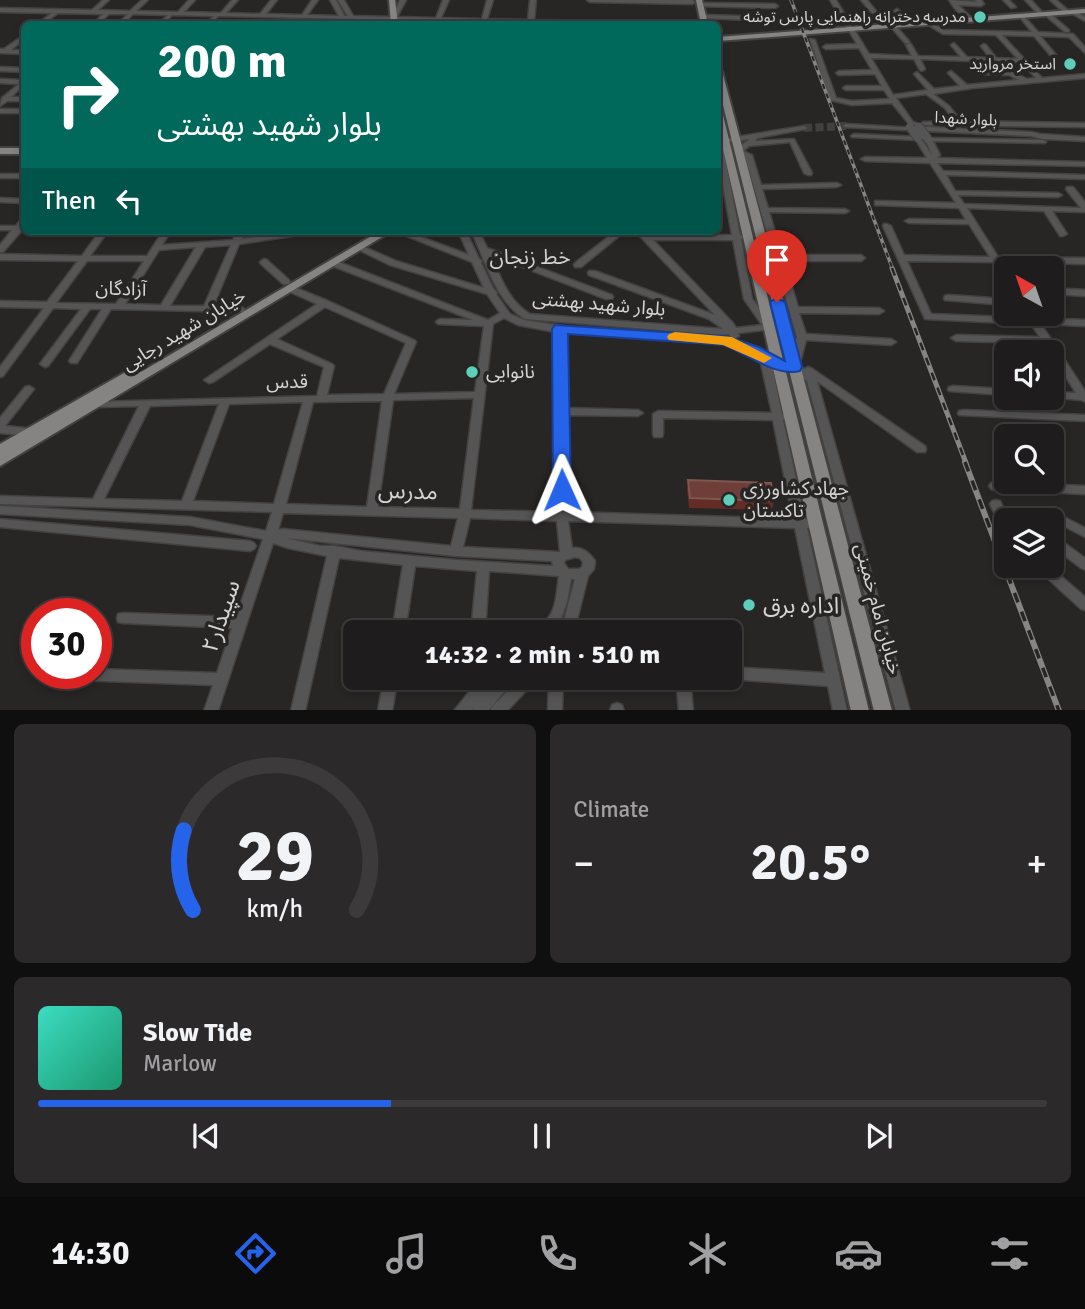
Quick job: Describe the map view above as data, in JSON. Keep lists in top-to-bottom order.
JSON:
{
  "streets": {
    "main road": ["خیابان شهید رجایی", "خیابان امام خمینی"],
    "street": [
      "بلوار شهدا",
      "آزادگان",
      "بلوار شهید بهشتی",
      "قدس",
      "مدرس",
      "سپیدار۲"
    ]
  },
  "crossings": [
    ["آزادگان", "خیابان شهید رجایی"],
    ["بلوار شهید بهشتی", "خیابان امام خمینی"],
    ["خیابان شهید رجایی", "قدس"],
    ["قدس", "سپیدار۲"],
    ["مدرس", "خیابان امام خمینی"],
    ["مدرس", "سپیدار۲"]
  ],
  "districts": ["خط زنجان"],
  "places": [
    "مدرسه دخترانه راهنمایی پارس توشه",
    "استخر مروارید",
    "نانوایی",
    "جهاد کشاورزی تاکستان",
    "اداره برق"
  ],
  "north": "top left",
  "page": {
    "turn": ["200 m", "بلوار شهید بهشتی"],
    "then": "Then",
    "limit": "30",
    "trip": "14:32 · 2 min · 510 m",
    "tile": "Climate",
    "heat": ["−", "20.5°", "+"],
    "song": ["Slow Tide", "Marlow"],
    "tabs": "14:30",
    "gauge": ["29", "km/h"]
  }
}
